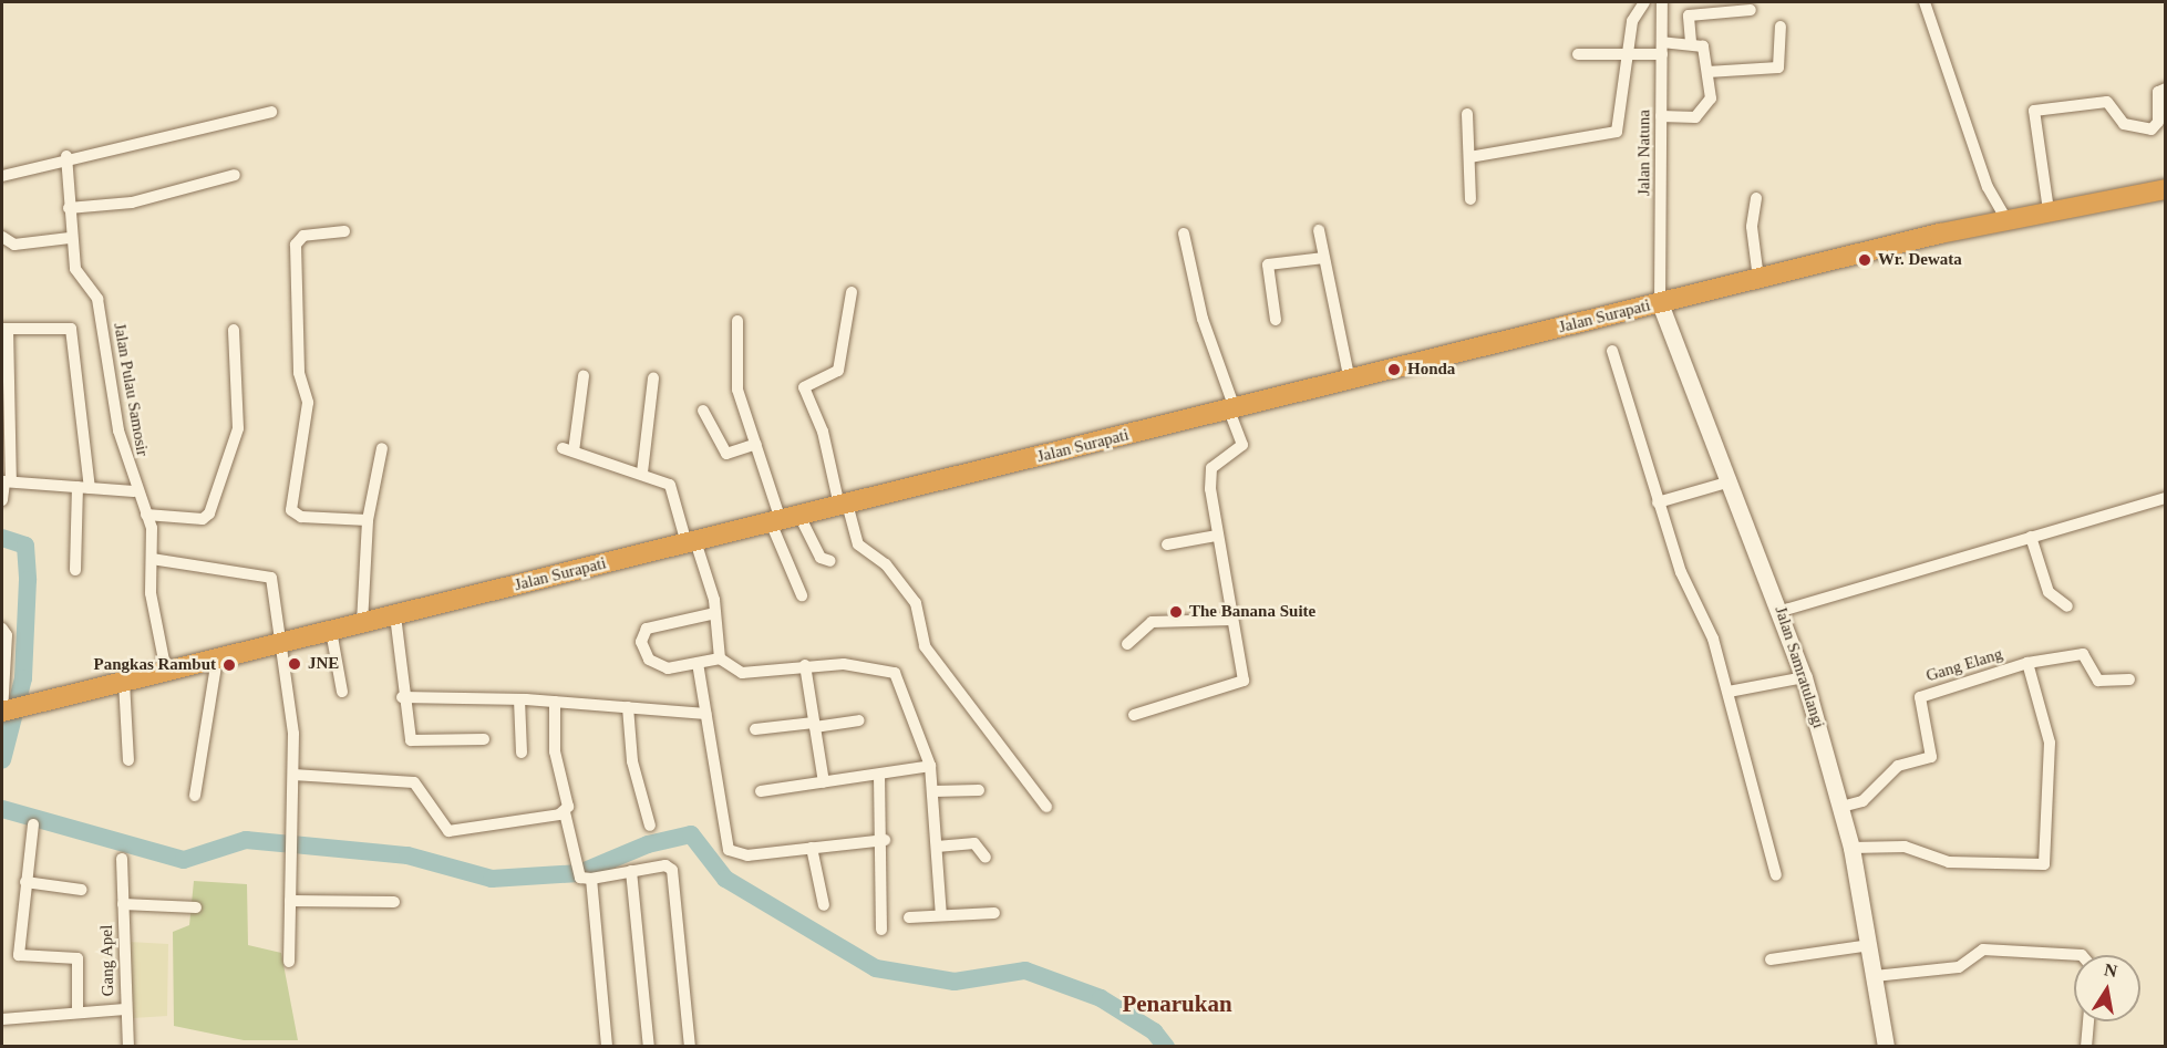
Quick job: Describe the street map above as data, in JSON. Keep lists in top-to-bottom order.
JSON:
{
  "streets": {
    "highway": ["Jalan Surapati"],
    "main road": ["Jalan Samratulangi"],
    "street": [
      "Jalan Natuna",
      "Jalan Pulau Samosir",
      "Gang Elang",
      "Gang Apel"
    ]
  },
  "crossings": [
    ["Jalan Natuna", "Jalan Surapati"],
    ["Jalan Natuna", "Jalan Samratulangi"],
    ["Jalan Surapati", "Jalan Pulau Samosir"],
    ["Jalan Surapati", "Jalan Samratulangi"],
    ["Gang Elang", "Jalan Samratulangi"]
  ],
  "districts": ["Penarukan"],
  "places": [
    "Wr. Dewata",
    "Honda",
    "The Banana Suite",
    "JNE",
    "Pangkas Rambut"
  ],
  "north": "top"
}
